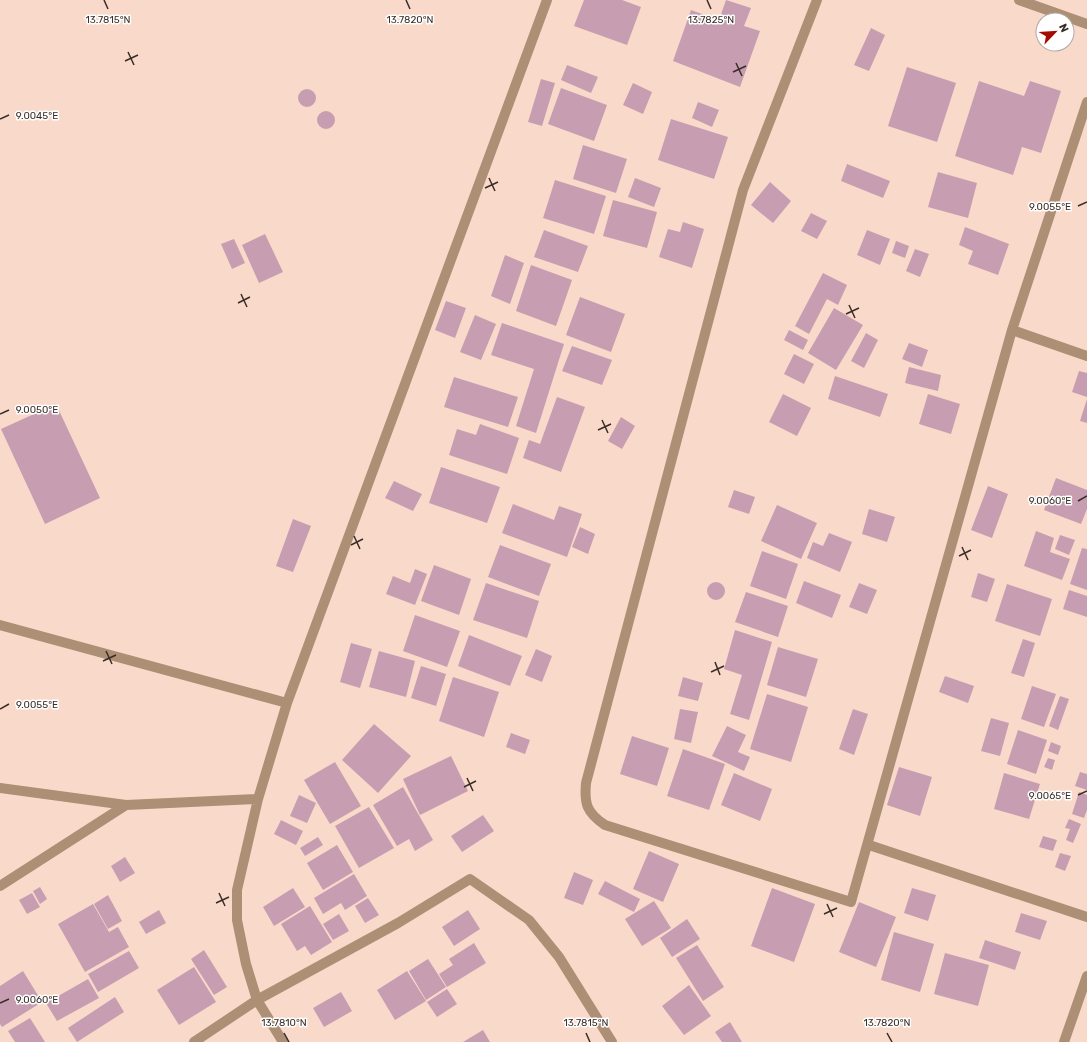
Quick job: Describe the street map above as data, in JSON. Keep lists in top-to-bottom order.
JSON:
{
  "north": "top right",
  "coordinates": [
    "13.7815°N",
    "13.7820°N",
    "13.7825°N",
    "9.0045°E",
    "9.0055°E",
    "9.0050°E",
    "9.0060°E",
    "9.0065°E",
    "13.7810°N"
  ]
}
